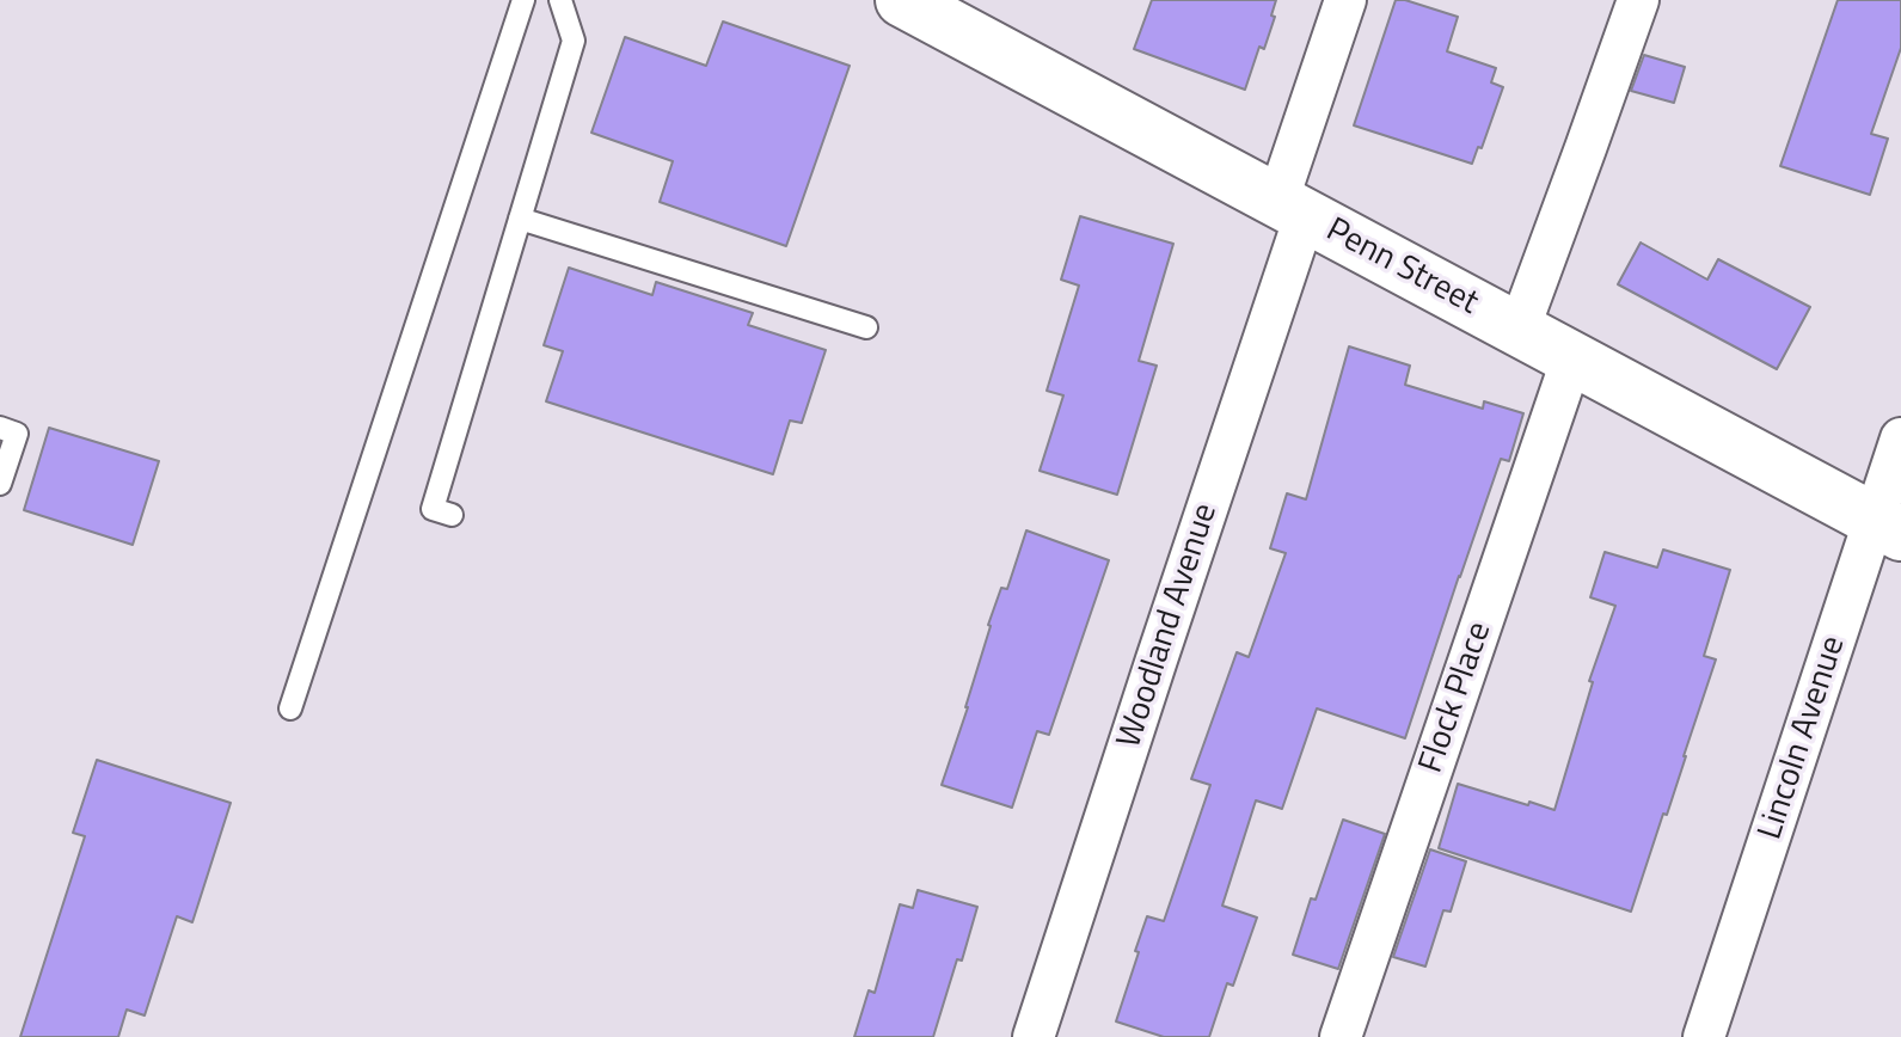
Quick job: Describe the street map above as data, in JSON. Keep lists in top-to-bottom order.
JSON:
{
  "streets": {
    "street": [
      "Penn Street",
      "Woodland Avenue",
      "Flock Place",
      "Lincoln Avenue"
    ]
  },
  "crossings": [
    ["Penn Street", "Woodland Avenue"],
    ["Penn Street", "Flock Place"],
    ["Penn Street", "Lincoln Avenue"]
  ]
}
